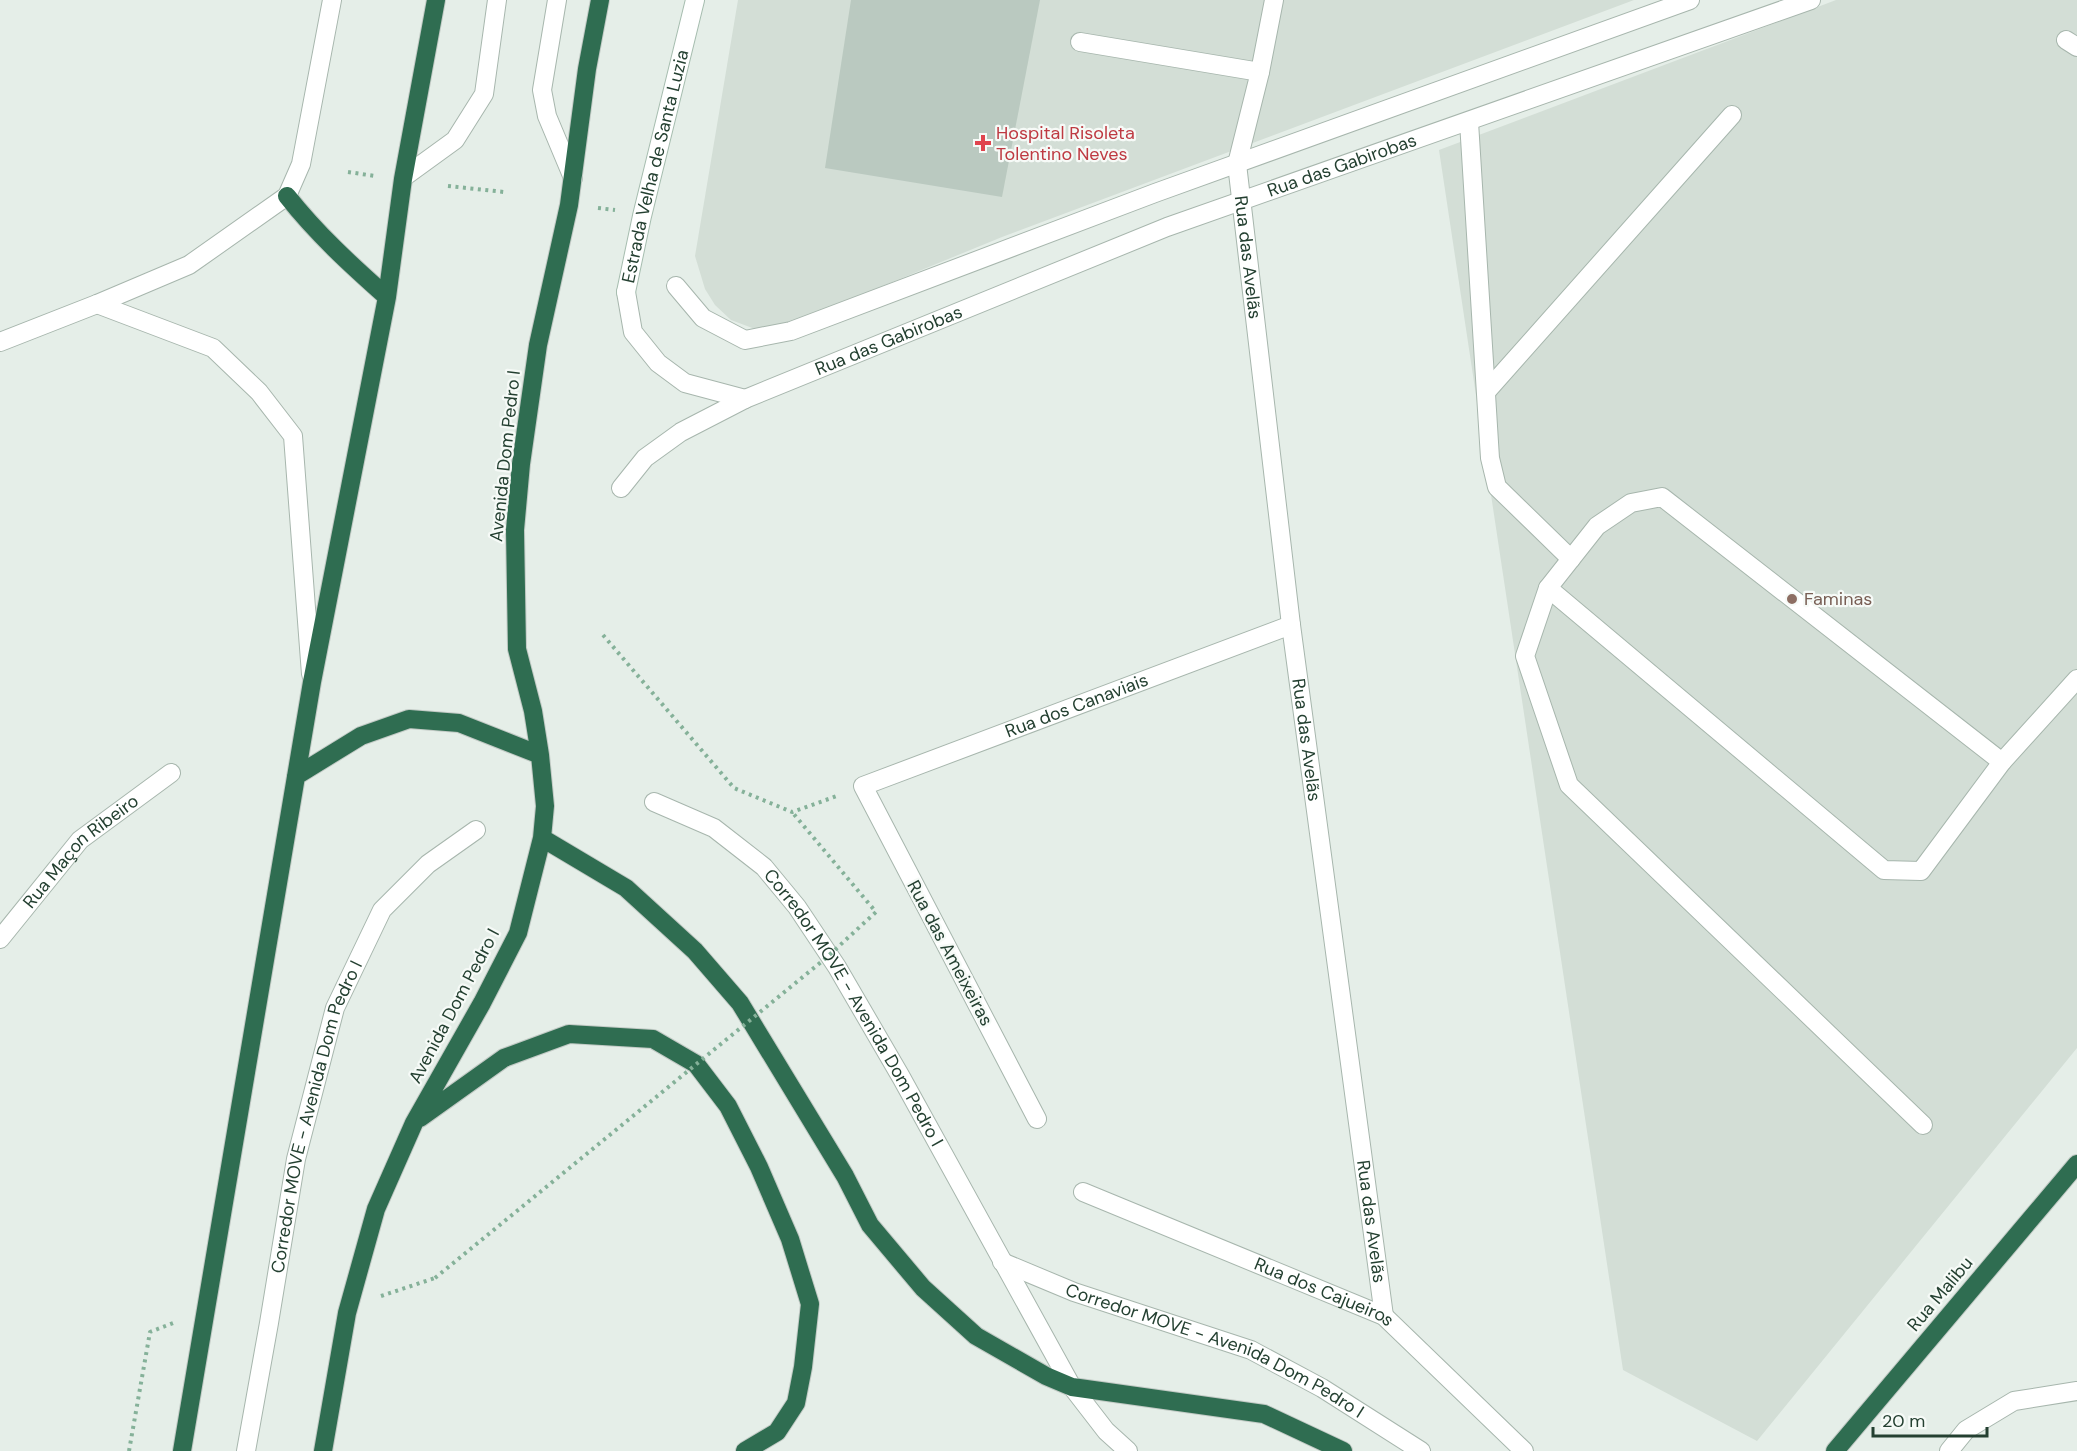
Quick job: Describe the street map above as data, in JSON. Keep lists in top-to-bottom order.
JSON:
{
  "streets": {
    "highway": ["Avenida Dom Pedro I", "Rua Malibu"],
    "street": [
      "Estrada Velha de Santa Luzia",
      "Rua das Gabirobas",
      "Rua das Avelãs",
      "Rua dos Canaviais",
      "Rua Maçon Ribeiro",
      "Rua das Ameixeiras",
      "Corredor MOVE - Avenida Dom Pedro I",
      "Rua dos Cajueiros"
    ]
  },
  "crossings": [
    ["Estrada Velha de Santa Luzia", "Rua das Gabirobas"],
    ["Rua das Gabirobas", "Rua das Avelãs"],
    ["Rua das Avelãs", "Rua dos Canaviais"],
    ["Rua das Avelãs", "Rua dos Cajueiros"],
    ["Rua dos Canaviais", "Rua das Ameixeiras"]
  ],
  "places": {
    "health": ["Hospital Risoleta Tolentino Neves"],
    "other": ["Faminas"]
  },
  "scale_bar": "20 m"
}
